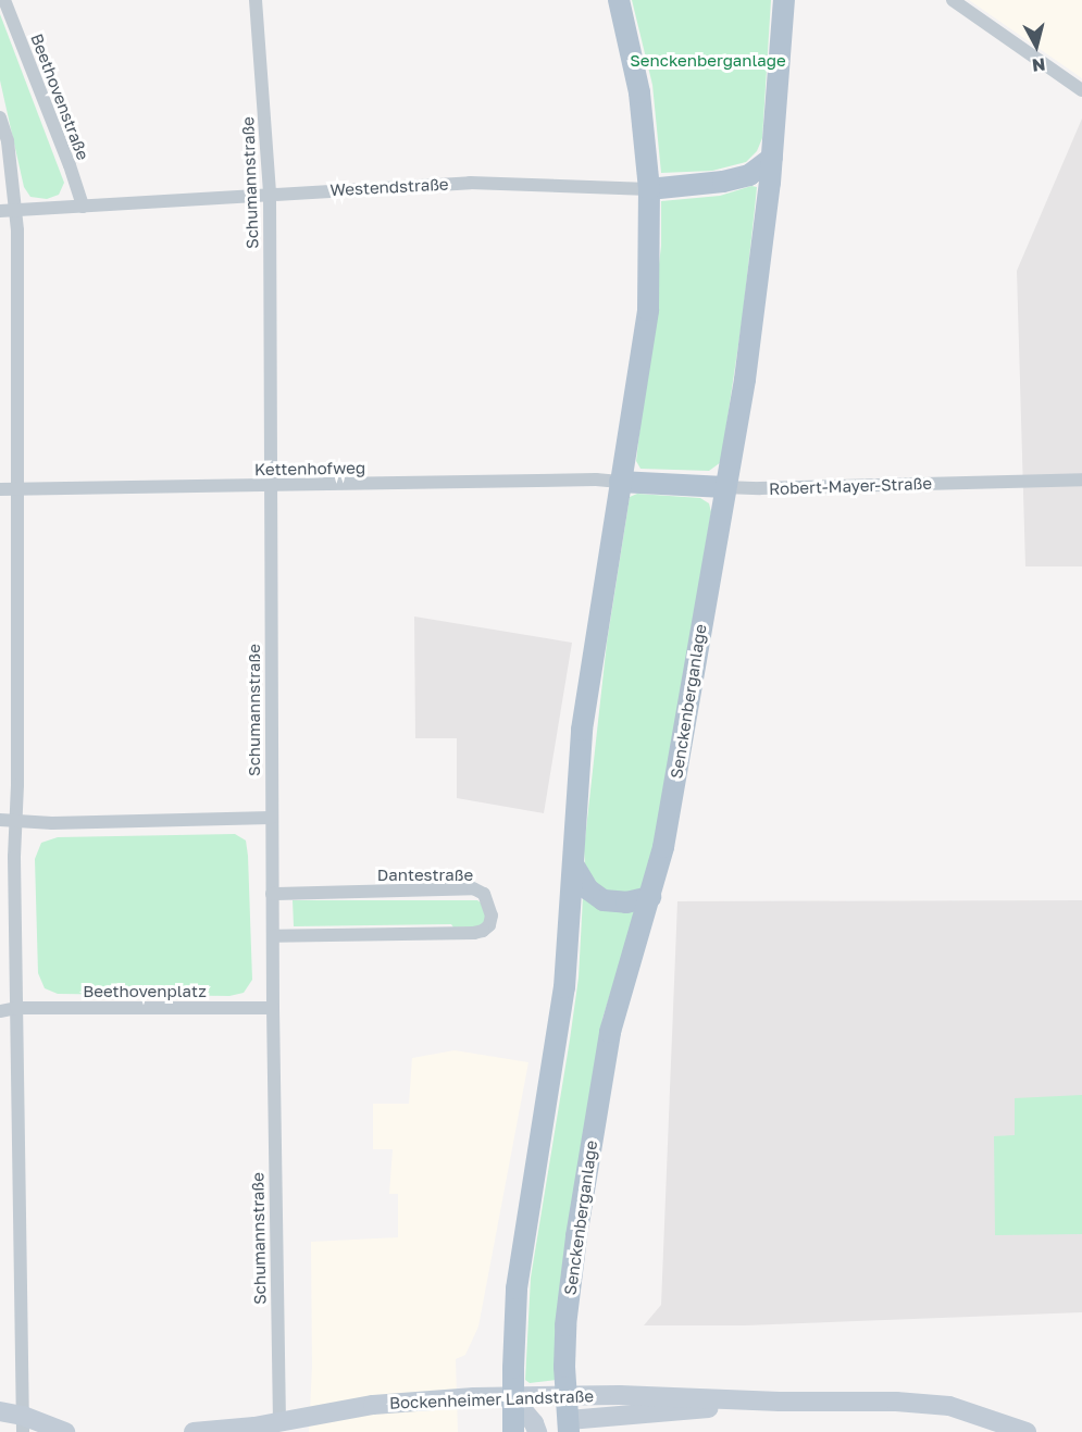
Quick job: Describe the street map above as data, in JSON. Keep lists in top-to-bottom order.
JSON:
{
  "streets": {
    "main road": ["Westendstraße", "Robert-Mayer-Straße", "Senckenberganlage"],
    "street": [
      "Beethovenstraße",
      "Schumannstraße",
      "Kettenhofweg",
      "Dantestraße",
      "Beethovenplatz",
      "Bockenheimer Landstraße"
    ]
  },
  "crossings": [
    ["Beethovenstraße", "Westendstraße"],
    ["Schumannstraße", "Westendstraße"],
    ["Schumannstraße", "Kettenhofweg"],
    ["Schumannstraße", "Dantestraße"],
    ["Schumannstraße", "Beethovenplatz"],
    ["Schumannstraße", "Bockenheimer Landstraße"],
    ["Westendstraße", "Senckenberganlage"],
    ["Kettenhofweg", "Robert-Mayer-Straße"],
    ["Robert-Mayer-Straße", "Senckenberganlage"],
    ["Senckenberganlage", "Bockenheimer Landstraße"]
  ],
  "parks": ["Senckenberganlage"],
  "north": "bottom"
}
